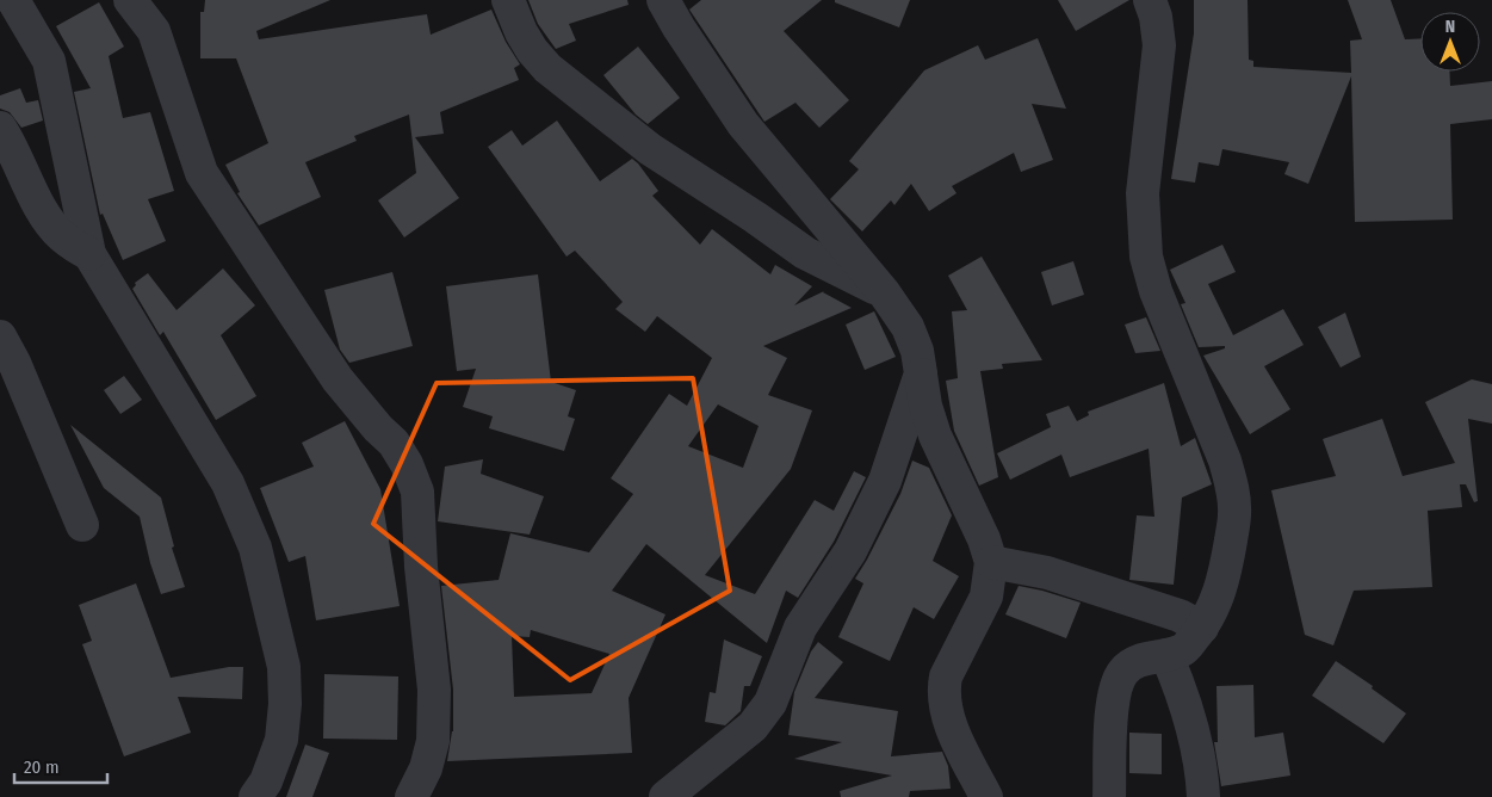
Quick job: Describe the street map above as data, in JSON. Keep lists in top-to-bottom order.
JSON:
{
  "scale_bar": "20 m",
  "north": "top"
}
